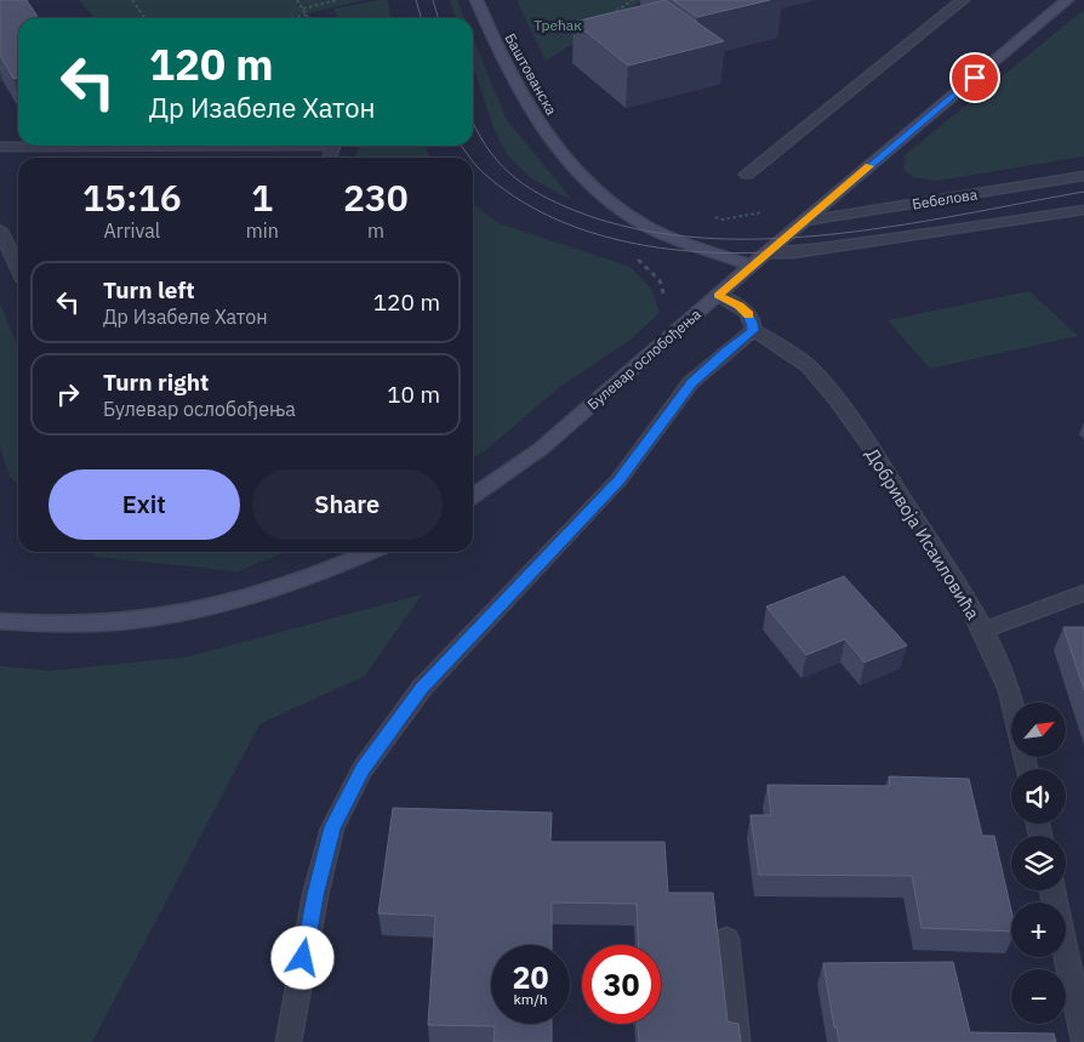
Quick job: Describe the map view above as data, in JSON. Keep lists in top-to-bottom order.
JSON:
{
  "streets": {
    "main road": ["Баштованска", "Булевар ослобођења"],
    "street": ["Бебелова", "Добривоја Исаиловића"]
  },
  "crossings": [
    ["Баштованска", "Булевар ослобођења"],
    ["Бебелова", "Булевар ослобођења"]
  ],
  "parks": ["Трећак"],
  "north": "top right",
  "page": {
    "turn": ["120 m", "Др Изабеле Хатон"],
    "eta": [
      "15:16",
      "Arrival",
      "1",
      "min",
      "230",
      "m"
    ],
    "list": [
      {
        "name": "Turn left",
        "note": "Др Изабеле Хатон",
        "value": "120 m"
      },
      {
        "name": "Turn right",
        "note": "Булевар ослобођења",
        "value": "10 m"
      }
    ],
    "buttons": ["Exit", "Share"],
    "map_buttons": ["+", "−"],
    "speed": "20 km/h",
    "limit": "30"
  }
}
